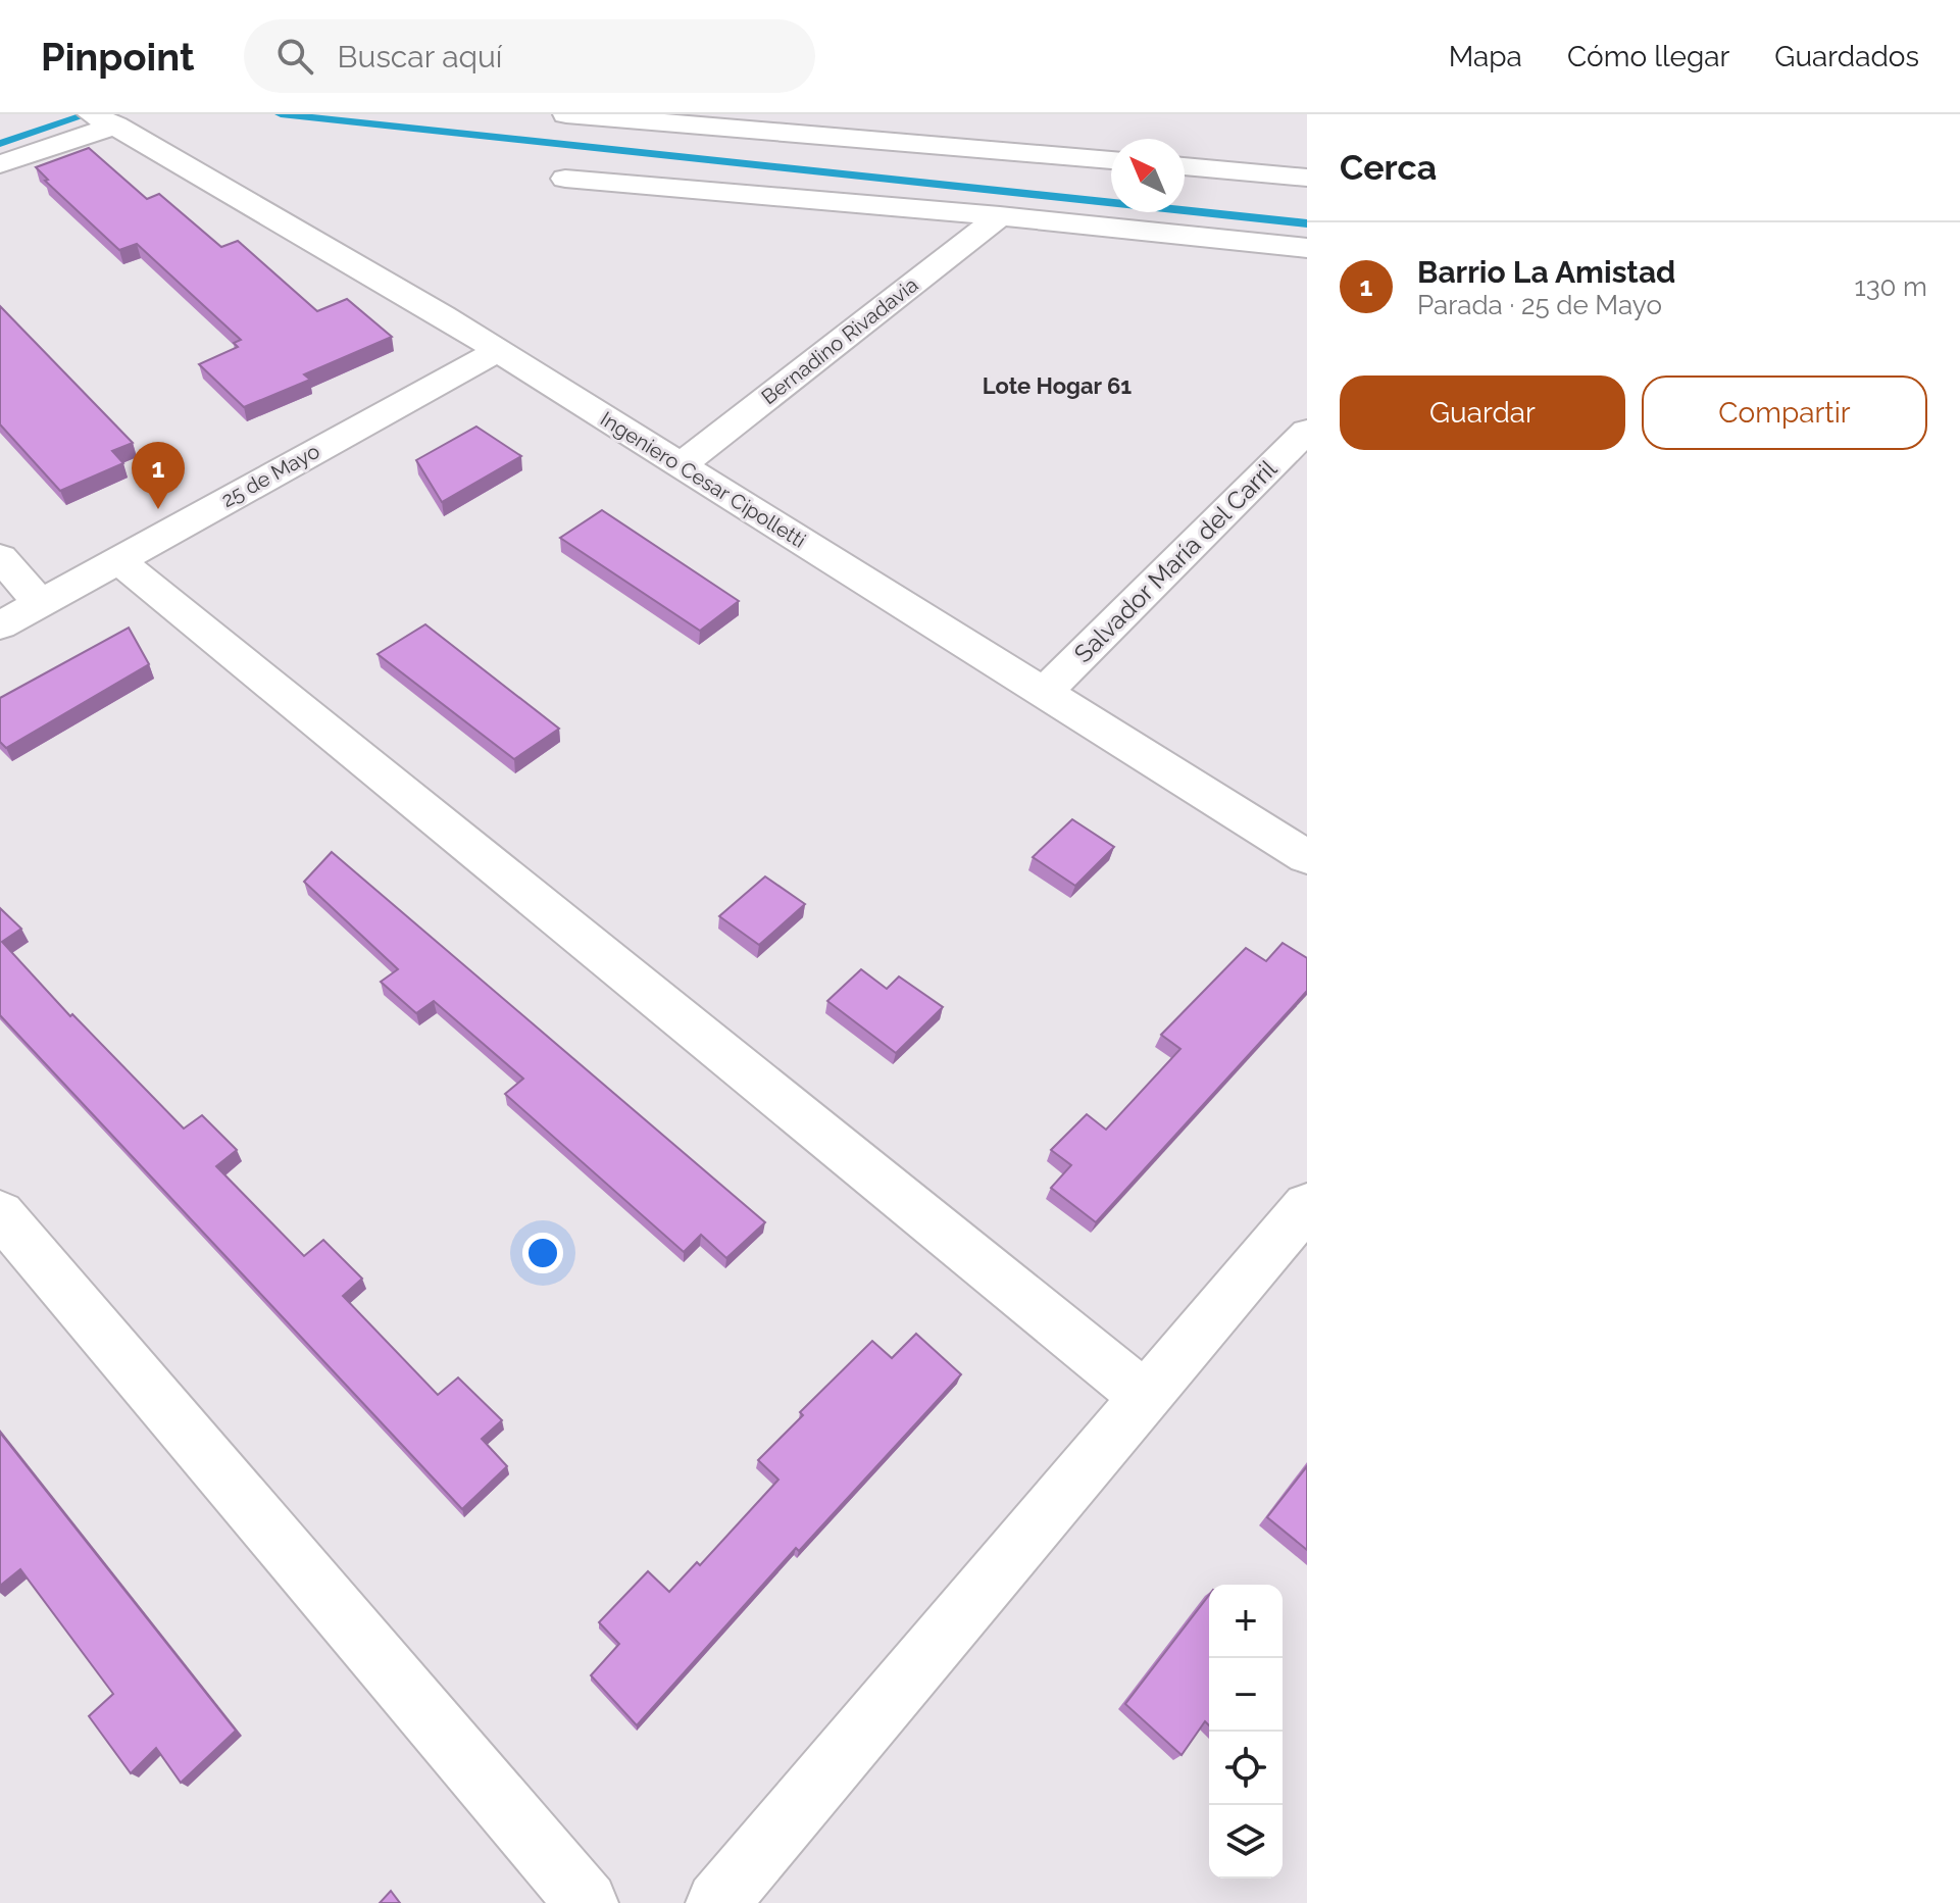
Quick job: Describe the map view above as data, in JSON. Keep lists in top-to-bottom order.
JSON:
{
  "streets": {
    "street": [
      "Bernadino Rivadavia",
      "25 de Mayo",
      "Ingeniero Cesar Cipolletti",
      "Salvador María del Carril"
    ]
  },
  "crossings": [
    ["Bernadino Rivadavia", "Ingeniero Cesar Cipolletti"],
    ["25 de Mayo", "Ingeniero Cesar Cipolletti"],
    ["Ingeniero Cesar Cipolletti", "Salvador María del Carril"]
  ],
  "districts": ["Lote Hogar 61"],
  "north": "top left",
  "page": {
    "header": "Pinpoint",
    "search": "Buscar aquí",
    "nav": ["Mapa", "Cómo llegar", "Guardados"],
    "heading": "Cerca",
    "list": [
      {
        "mark": "1",
        "name": "Barrio La Amistad",
        "note": "Parada · 25 de Mayo",
        "value": "130 m"
      }
    ],
    "buttons": ["Guardar", "Compartir"],
    "pins": "1",
    "map_buttons": ["+", "−"]
  }
}
